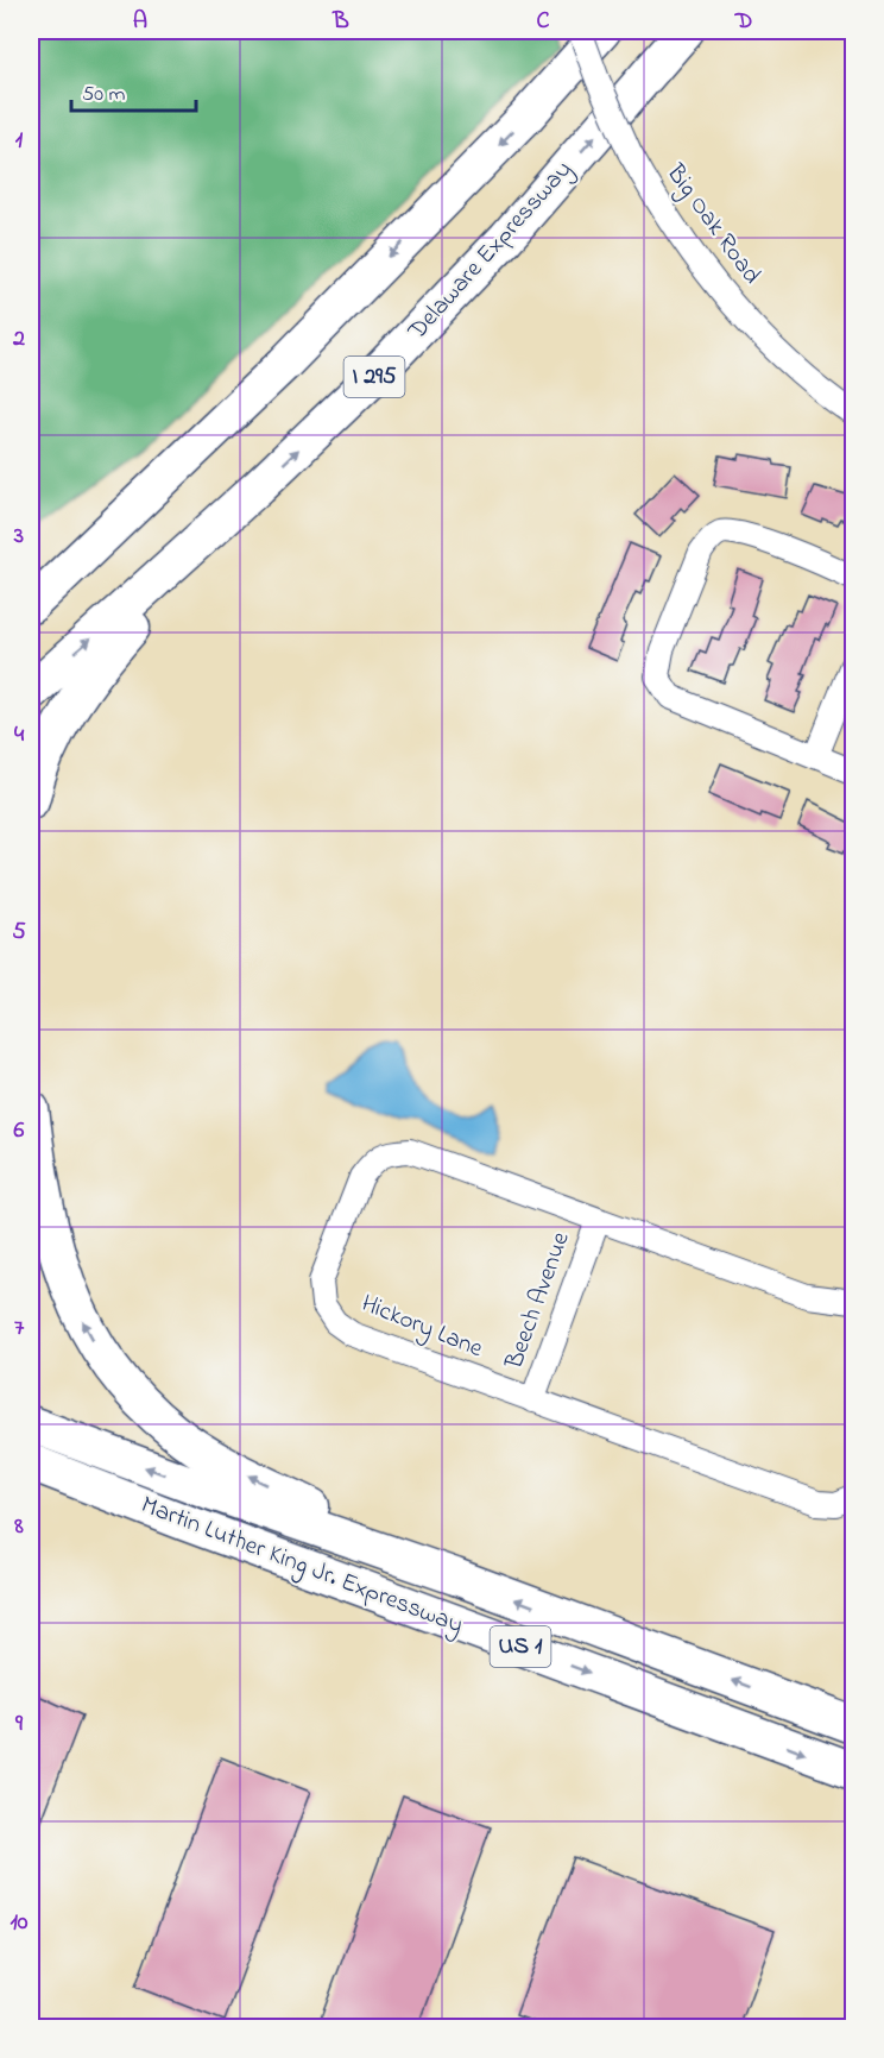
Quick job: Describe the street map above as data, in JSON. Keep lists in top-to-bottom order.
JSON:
{
  "streets": {
    "highway": [
      "Delaware Expressway",
      "I 295",
      "Martin Luther King Jr. Expressway",
      "US 1"
    ],
    "street": ["Big Oak Road", "Beech Avenue", "Hickory Lane"]
  },
  "crossings": [
    ["Beech Avenue", "Hickory Lane"]
  ],
  "scale_bar": "50 m",
  "grid": {
    "columns": [
      "A",
      "B",
      "C",
      "D"
    ],
    "rows": [
      "1",
      "2",
      "3",
      "4",
      "5",
      "6",
      "7",
      "8",
      "9",
      "10"
    ]
  }
}
